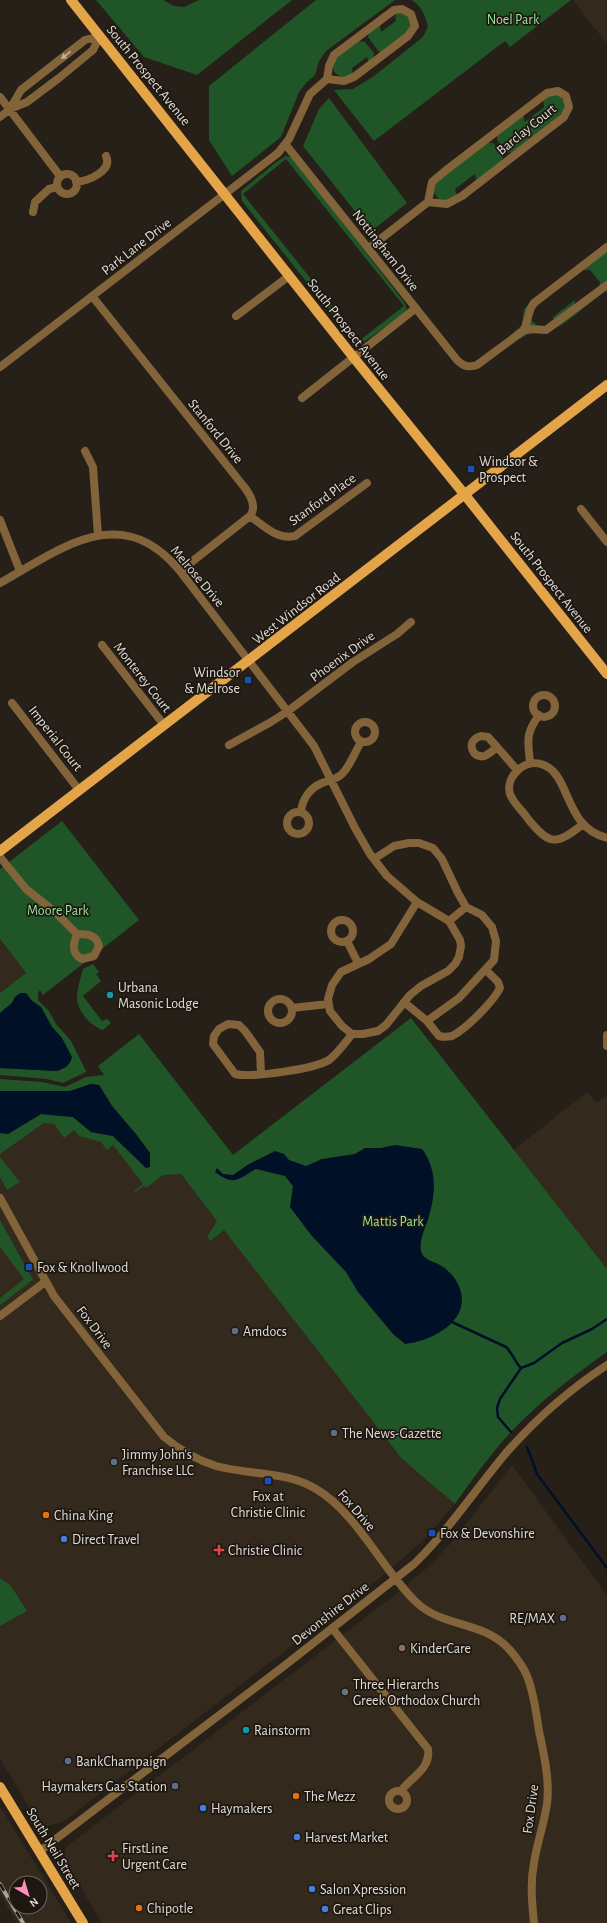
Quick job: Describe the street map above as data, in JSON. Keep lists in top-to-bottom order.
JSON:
{
  "streets": {
    "main road": ["South Prospect Avenue", "West Windsor Road", "South Neil Street"],
    "street": [
      "Barclay Court",
      "Park Lane Drive",
      "Nottingham Drive",
      "Stanford Drive",
      "Stanford Place",
      "Melrose Drive",
      "Phoenix Drive",
      "Monterey Court",
      "Imperial Court",
      "Fox Drive",
      "Devonshire Drive"
    ]
  },
  "crossings": [
    ["South Prospect Avenue", "Park Lane Drive"],
    ["South Prospect Avenue", "West Windsor Road"],
    ["Park Lane Drive", "Nottingham Drive"],
    ["Park Lane Drive", "Stanford Drive"],
    ["Stanford Drive", "Stanford Place"],
    ["Melrose Drive", "West Windsor Road"],
    ["West Windsor Road", "Monterey Court"],
    ["West Windsor Road", "Imperial Court"],
    ["Fox Drive", "Devonshire Drive"],
    ["Devonshire Drive", "South Neil Street"]
  ],
  "parks": ["Noel Park", "Moore Park", "Mattis Park"],
  "places": {
    "transit": [
      "Windsor & Prospect",
      "Windsor & Melrose",
      "Fox & Knollwood",
      "Fox at Christie Clinic",
      "Fox & Devonshire"
    ],
    "other": [
      "Urbana Masonic Lodge",
      "Amdocs",
      "The News-Gazette",
      "Jimmy John's Franchise LLC",
      "China King",
      "Direct Travel",
      "RE/MAX",
      "KinderCare",
      "Three Hierarchs Greek Orthodox Church",
      "Rainstorm",
      "BankChampaign",
      "Haymakers Gas Station",
      "The Mezz",
      "Haymakers",
      "Harvest Market",
      "Salon Xpression",
      "Chipotle",
      "Great Clips"
    ],
    "health": ["Christie Clinic", "FirstLine Urgent Care"]
  },
  "north": "bottom right"
}
